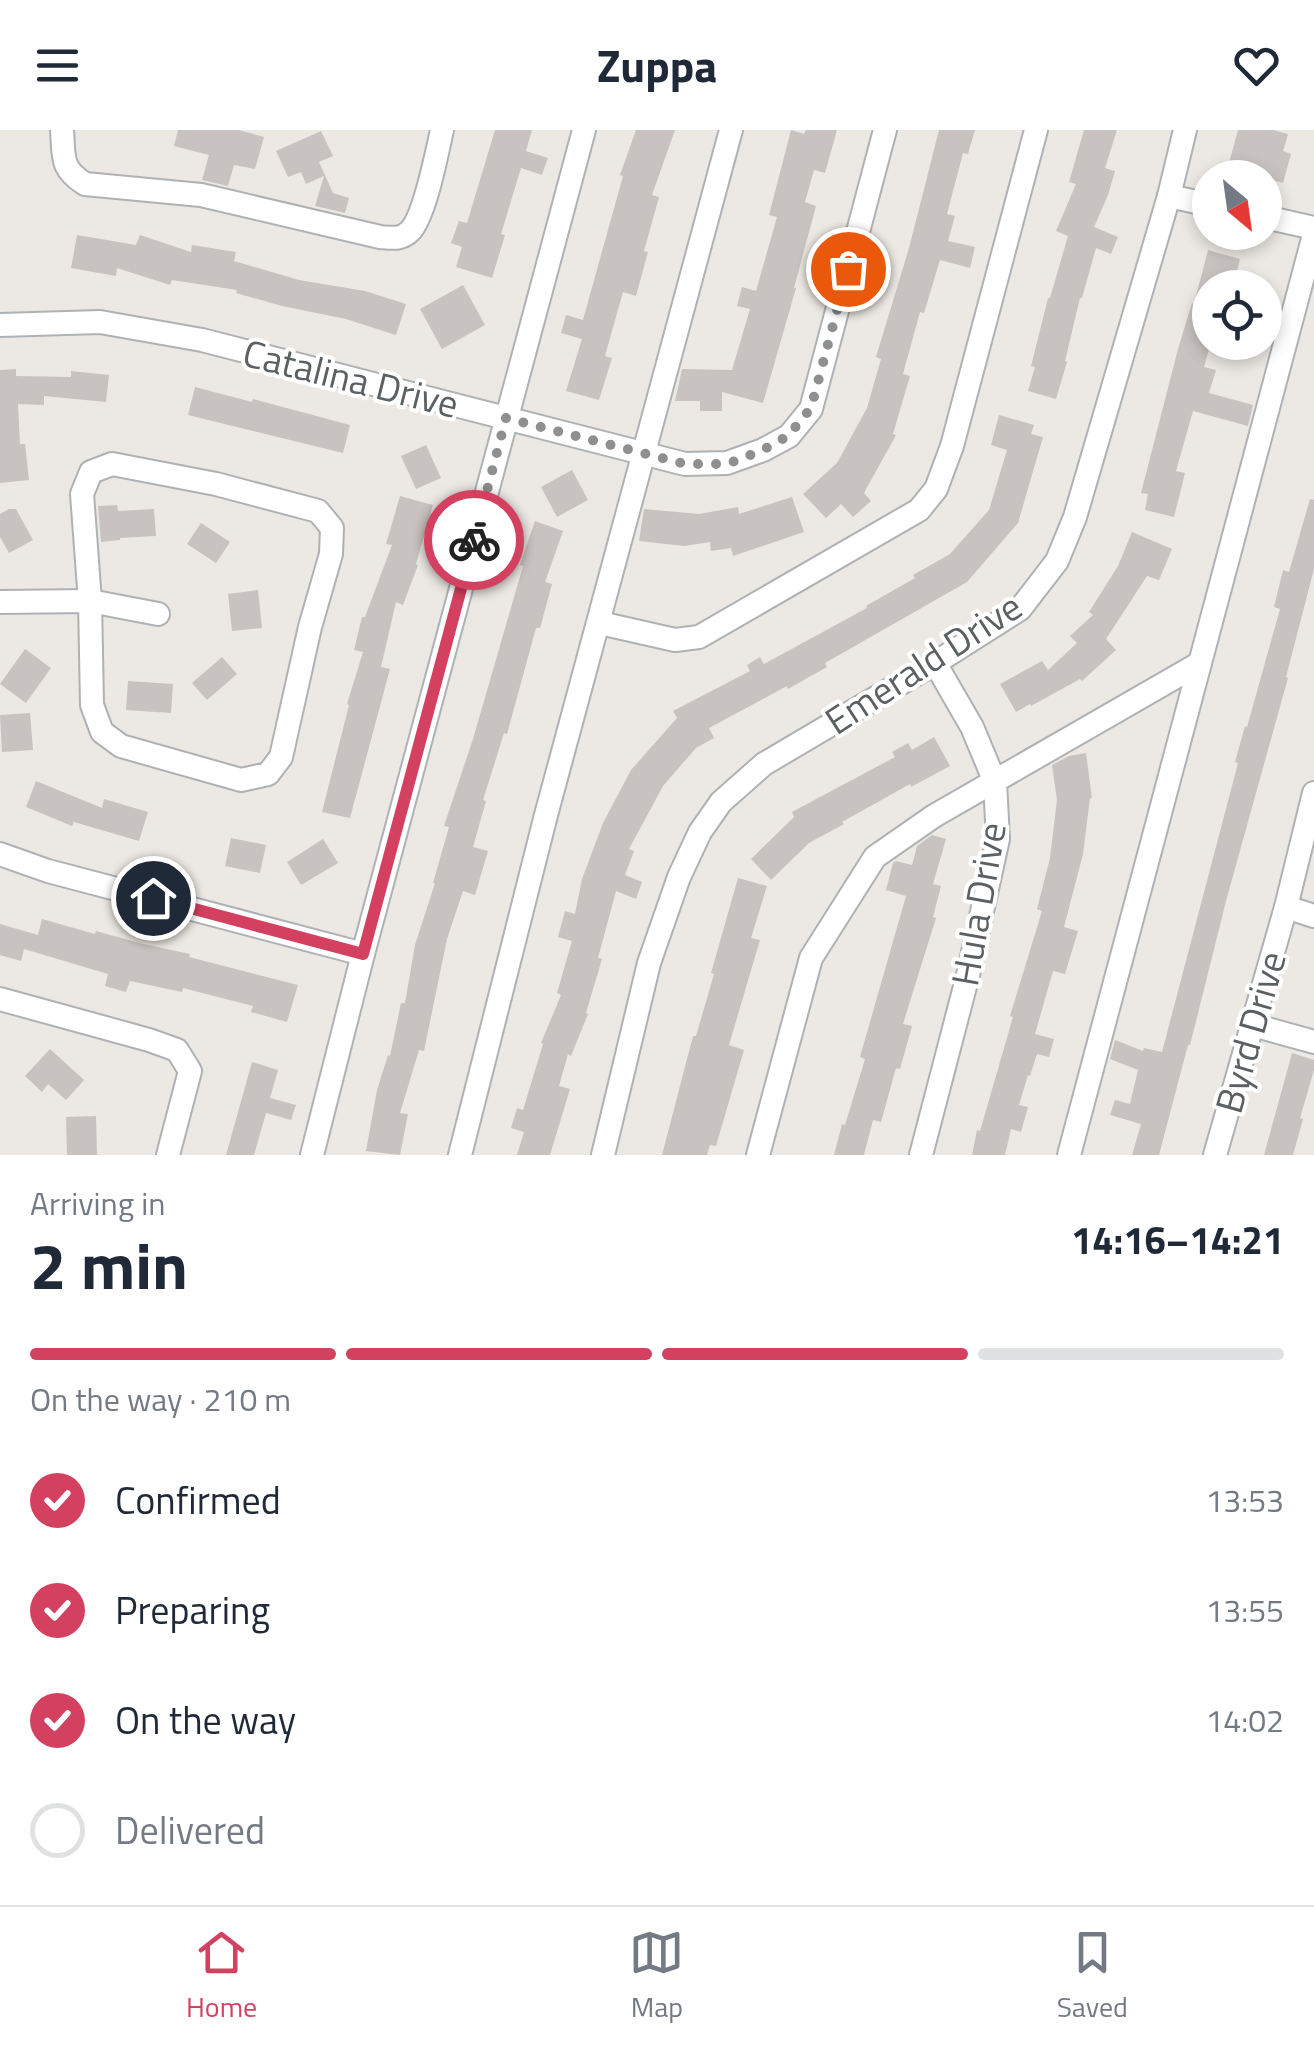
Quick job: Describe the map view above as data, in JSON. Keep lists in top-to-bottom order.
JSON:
{
  "streets": {
    "street": [
      "Catalina Drive",
      "Emerald Drive",
      "Hula Drive",
      "Byrd Drive"
    ]
  },
  "crossings": [
    ["Emerald Drive", "Hula Drive"]
  ],
  "north": "bottom right",
  "page": {
    "header": "Zuppa",
    "heading": ["2 min", "Arriving in", "14:16–14:21"],
    "bar": "On the way · 210 m",
    "list": [
      ["Confirmed", "13:53"],
      ["Preparing", "13:55"],
      ["On the way", "14:02"],
      "Delivered"
    ],
    "tabs": ["Home", "Map", "Saved"]
  }
}
